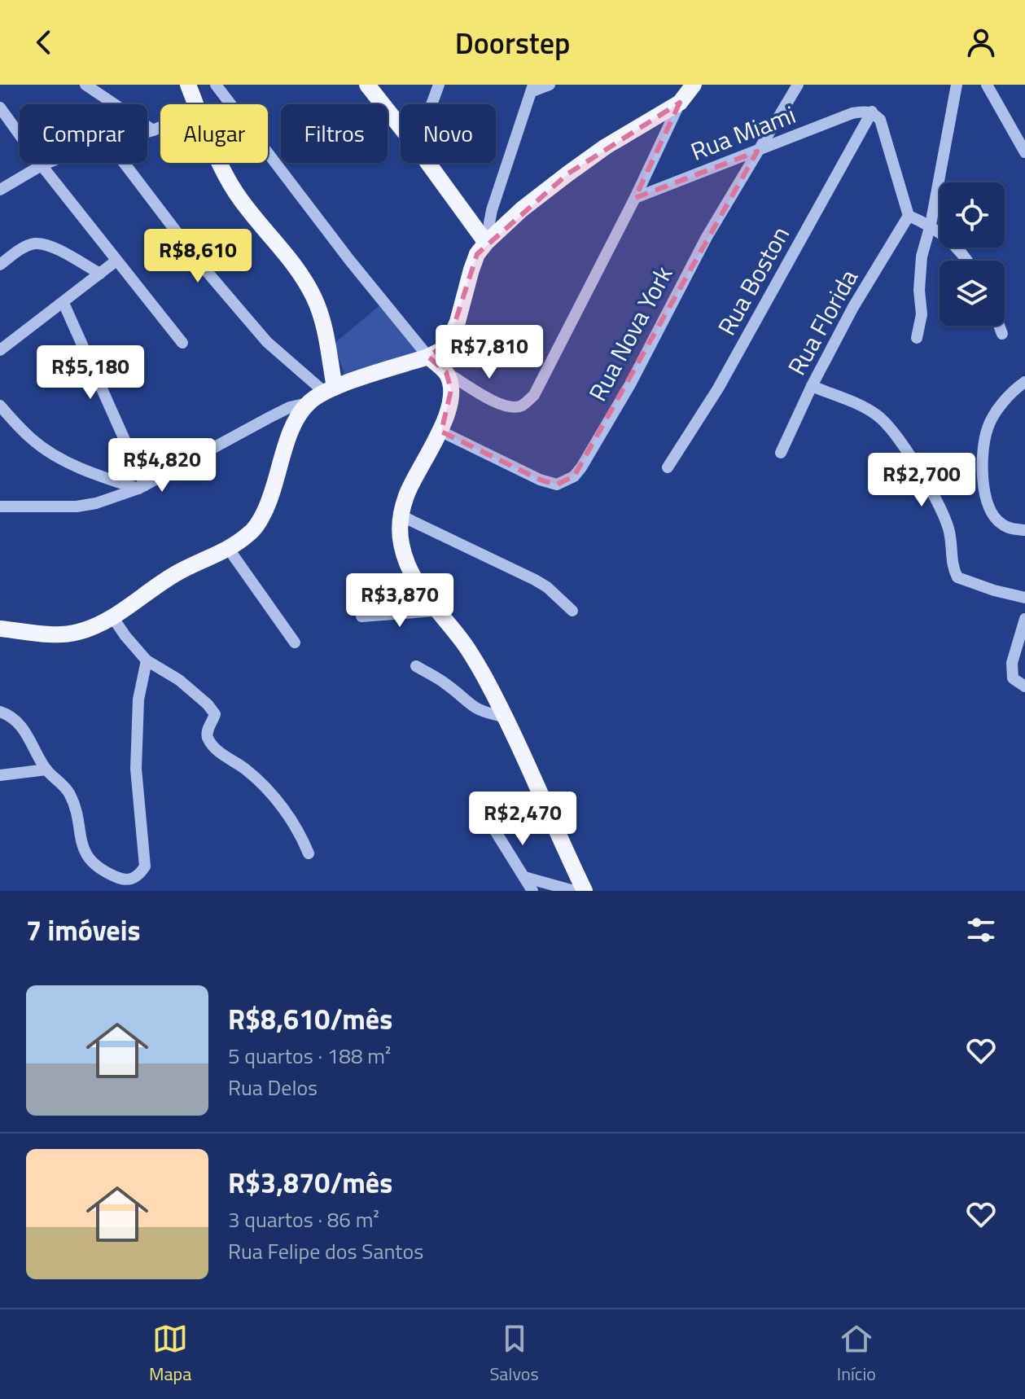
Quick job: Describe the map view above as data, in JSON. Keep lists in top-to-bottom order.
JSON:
{
  "streets": {
    "street": [
      "Rua Miami",
      "Rua Boston",
      "Rua Florida",
      "Rua Nova York"
    ]
  },
  "crossings": [
    ["Rua Miami", "Rua Boston"],
    ["Rua Miami", "Rua Nova York"]
  ],
  "page": {
    "header": "Doorstep",
    "chip": [
      "Comprar",
      "Alugar",
      "Filtros",
      "Novo"
    ],
    "price": [
      "R$8,610",
      "R$7,810",
      "R$5,180",
      "R$4,820",
      "R$2,700",
      "R$3,870",
      "R$2,470"
    ],
    "heading": "7 imóveis",
    "list": [
      {
        "name": "R$8,610/mês",
        "note": "5 quartos · 188 m² · Rua Delos"
      },
      {
        "name": "R$3,870/mês",
        "note": "3 quartos · 86 m² · Rua Felipe dos Santos"
      }
    ],
    "tabs": ["Mapa", "Salvos", "Início"]
  }
}
